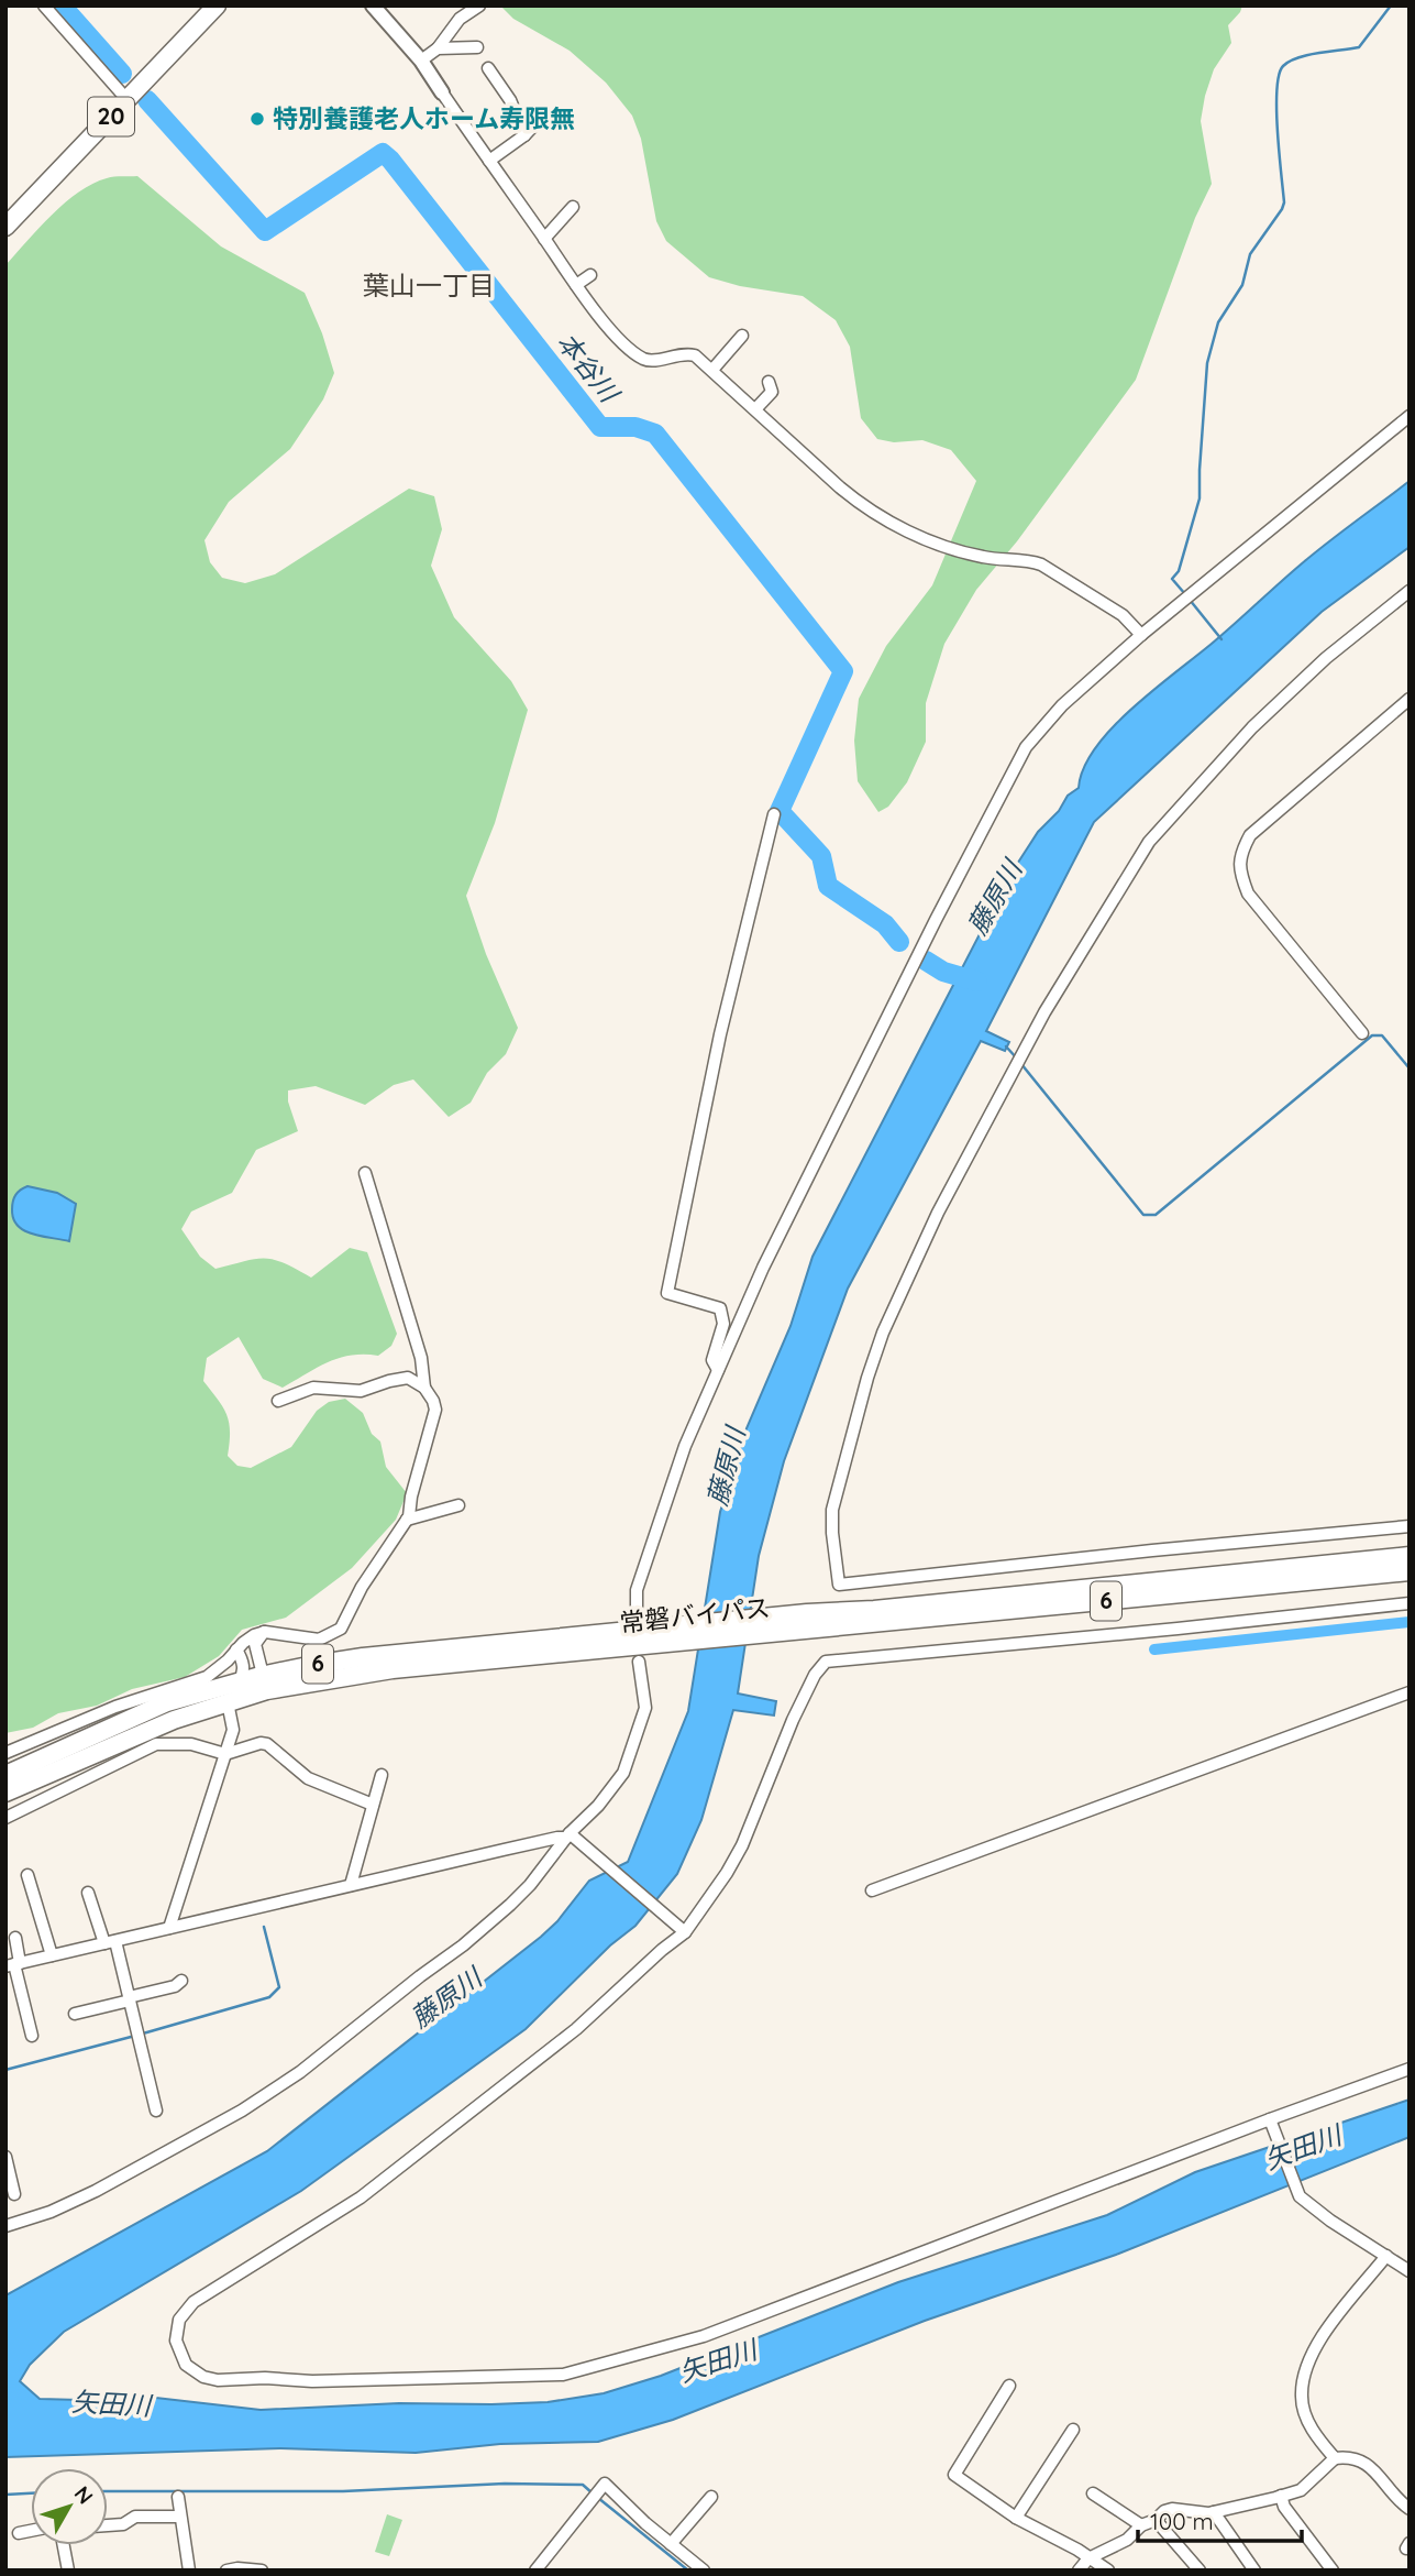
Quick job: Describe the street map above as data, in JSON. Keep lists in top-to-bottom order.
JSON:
{
  "streets": {
    "main road": ["20", "6", "常磐バイパス"]
  },
  "districts": ["葉山一丁目"],
  "water": ["本谷川", "藤原川", "矢田川"],
  "places": ["特別養護老人ホーム寿限無"],
  "scale_bar": "100 m",
  "north": "top right"
}
